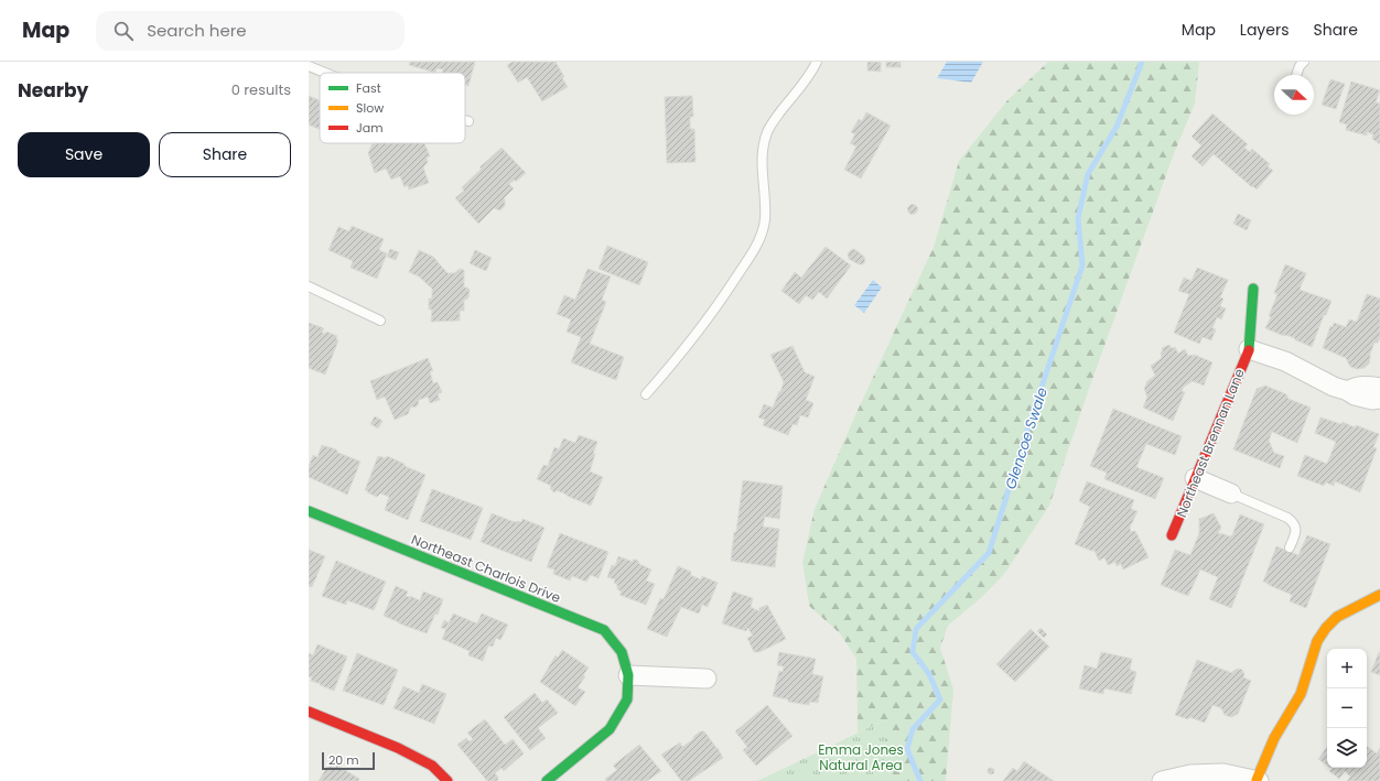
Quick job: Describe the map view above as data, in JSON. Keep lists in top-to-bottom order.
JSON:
{
  "streets": {
    "street": ["Northeast Brennan Lane", "Northeast Charlois Drive"]
  },
  "water": ["Glencoe Swale"],
  "parks": ["Emma Jones Natural Area"],
  "legend": ["Fast", "Slow", "Jam"],
  "scale_bar": "20 m",
  "north": "right",
  "page": {
    "header": "Map",
    "search": "Search here",
    "nav": ["Map", "Layers", "Share"],
    "heading": ["Nearby", "0 results"],
    "buttons": ["Save", "Share"],
    "map_buttons": ["+", "−"],
    "scale": "20 m"
  }
}
